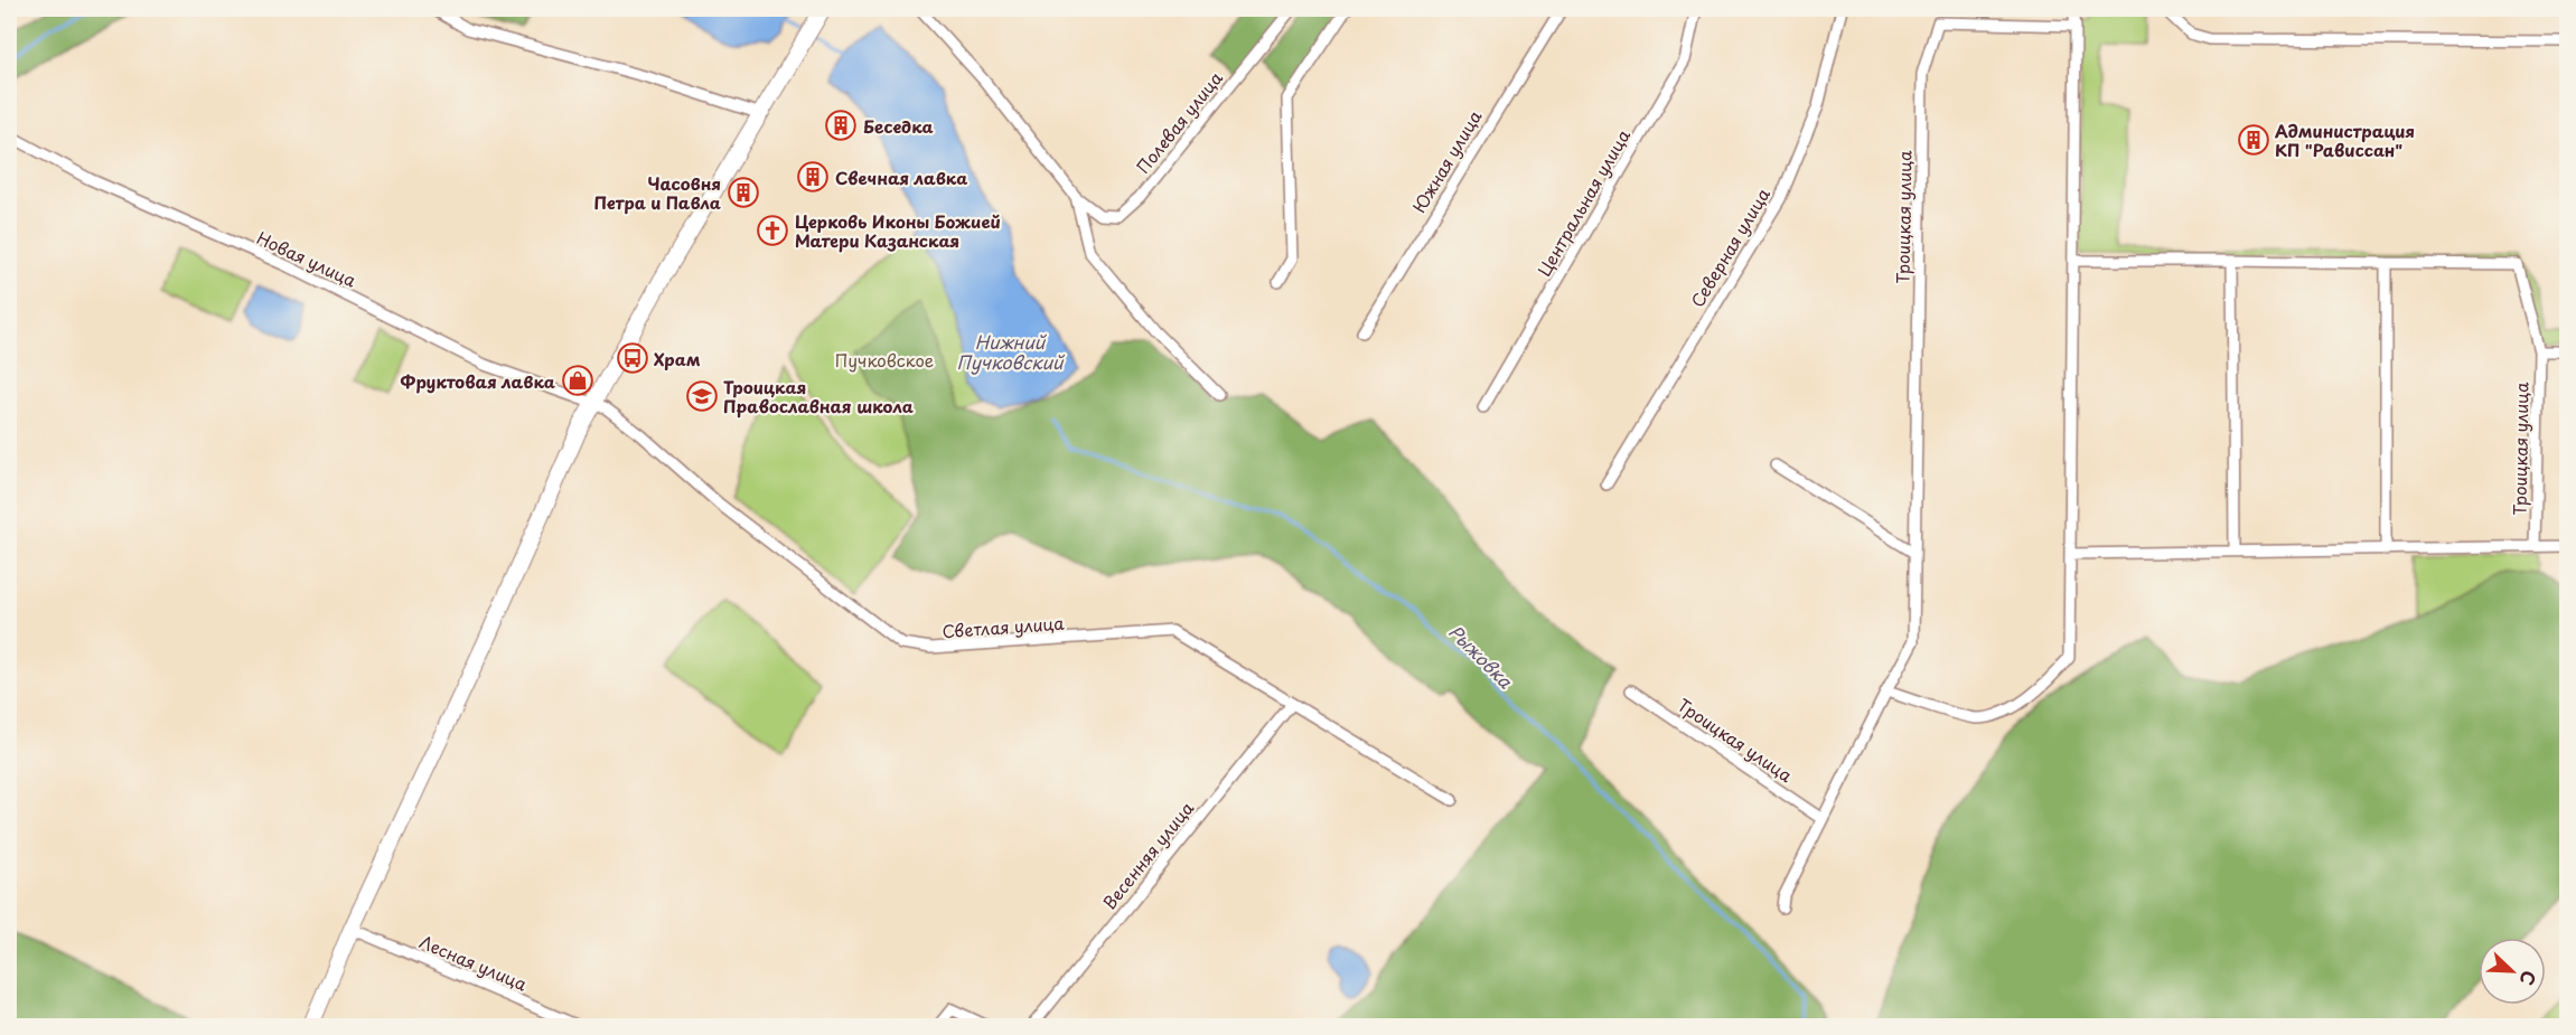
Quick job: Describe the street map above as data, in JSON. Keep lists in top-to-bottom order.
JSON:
{
  "streets": {
    "street": [
      "Полевая улица",
      "Южная улица",
      "Центральная улица",
      "Троицкая улица",
      "Северная улица",
      "Новая улица",
      "Светлая улица",
      "Весенняя улица",
      "Лесная улица"
    ]
  },
  "crossings": [
    ["Новая улица", "Светлая улица"],
    ["Светлая улица", "Весенняя улица"]
  ],
  "water": ["Нижний Пучковский", "Рыжовка"],
  "parks": ["Пучковское"],
  "places": {
    "building": [
      "Беседка",
      "Администрация КП \"Рависсан\"",
      "Свечная лавка",
      "Часовня Петра и Павла"
    ],
    "church": ["Церковь Иконы Божией Матери Казанская"],
    "bus stop": ["Храм"],
    "shop": ["Фруктовая лавка"],
    "school or university": ["Троицкая Православная школа"]
  },
  "north": "bottom right"
}
